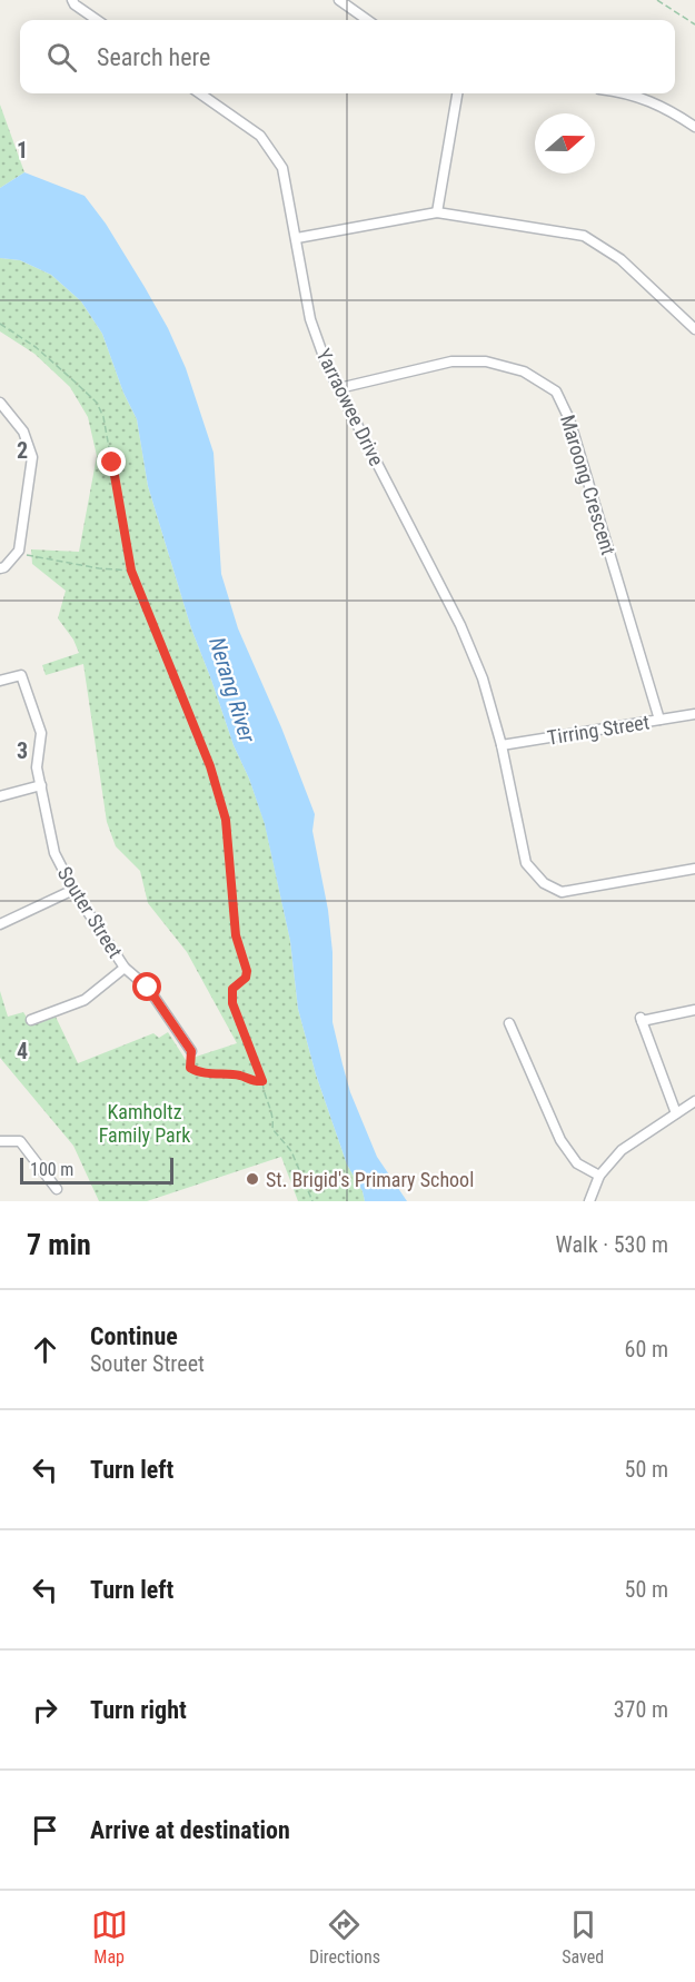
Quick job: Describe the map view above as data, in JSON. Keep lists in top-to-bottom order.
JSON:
{
  "streets": {
    "street": [
      "Yarraowee Drive",
      "Maroong Crescent",
      "Tirring Street",
      "Souter Street"
    ]
  },
  "crossings": [
    ["Yarraowee Drive", "Maroong Crescent"],
    ["Yarraowee Drive", "Tirring Street"],
    ["Maroong Crescent", "Tirring Street"]
  ],
  "water": ["Nerang River"],
  "parks": ["Kamholtz Family Park"],
  "places": ["St. Brigid's Primary School"],
  "scale_bar": "100 m",
  "north": "right",
  "page": {
    "search": "Search here",
    "scale": "100 m",
    "heading": ["7 min", "Walk · 530 m"],
    "list": [
      ["Continue", "Souter Street", "60 m"],
      ["Turn left", "50 m"],
      ["Turn left", "50 m"],
      ["Turn right", "370 m"],
      "Arrive at destination"
    ],
    "nav": ["Map", "Directions", "Saved"]
  },
  "grid": {
    "rows": [
      "1",
      "2",
      "3",
      "4"
    ]
  }
}
